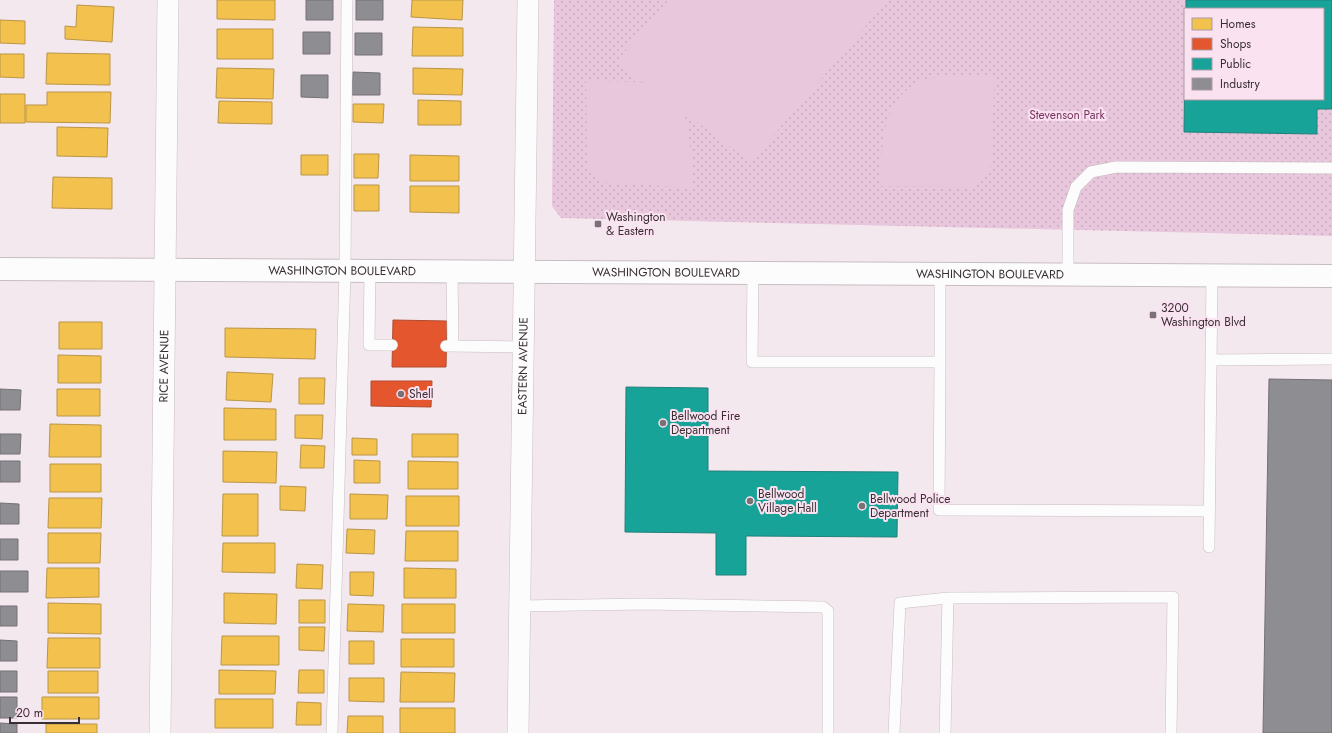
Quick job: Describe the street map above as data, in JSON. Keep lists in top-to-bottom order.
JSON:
{
  "streets": {
    "street": ["WASHINGTON BOULEVARD", "RICE AVENUE", "EASTERN AVENUE"]
  },
  "crossings": [
    ["WASHINGTON BOULEVARD", "RICE AVENUE"],
    ["WASHINGTON BOULEVARD", "EASTERN AVENUE"]
  ],
  "parks": ["Stevenson Park"],
  "places": {
    "transit": ["Washington & Eastern", "3200 Washington Blvd"],
    "other": [
      "Shell",
      "Bellwood Fire Department",
      "Bellwood Village Hall",
      "Bellwood Police Department"
    ]
  },
  "legend": [
    "Homes",
    "Shops",
    "Public",
    "Industry"
  ],
  "scale_bar": "20 m"
}
